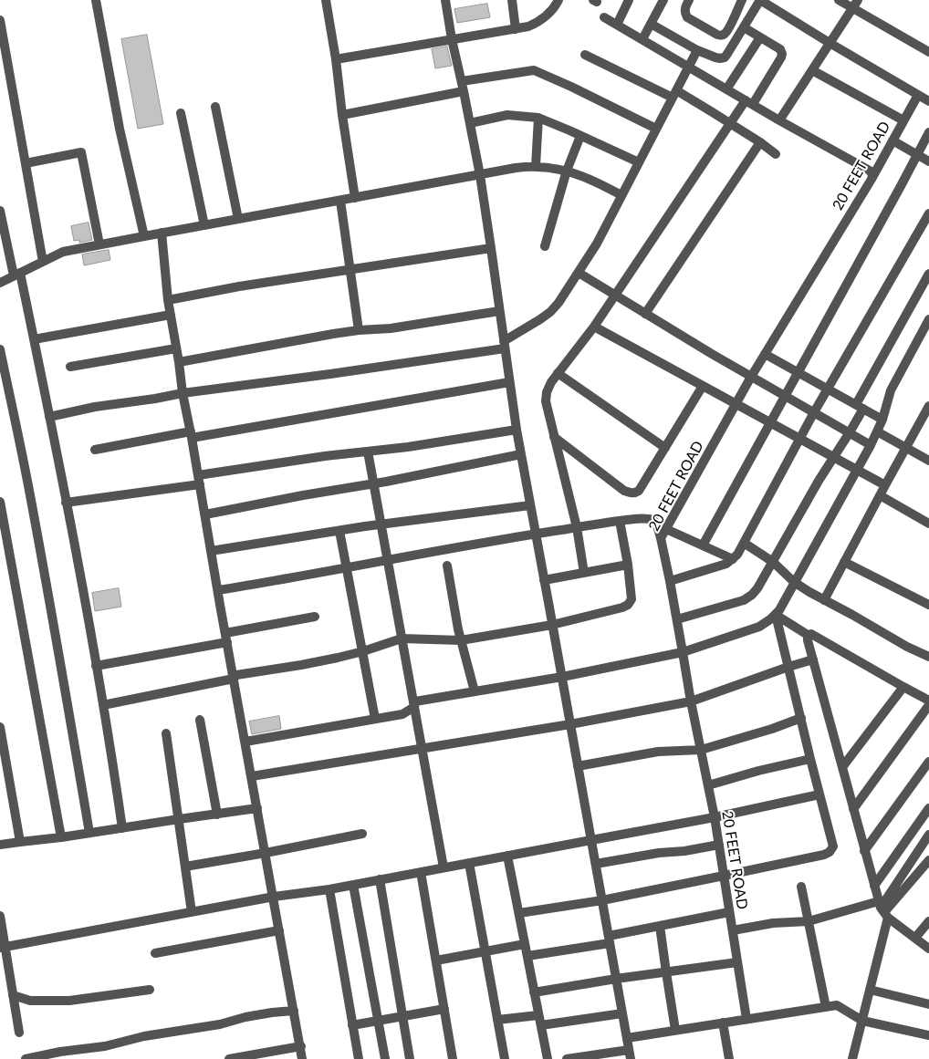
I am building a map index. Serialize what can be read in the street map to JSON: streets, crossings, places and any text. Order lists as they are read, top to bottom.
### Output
{
  "streets": {
    "street": ["20 FEET ROAD"]
  }
}
